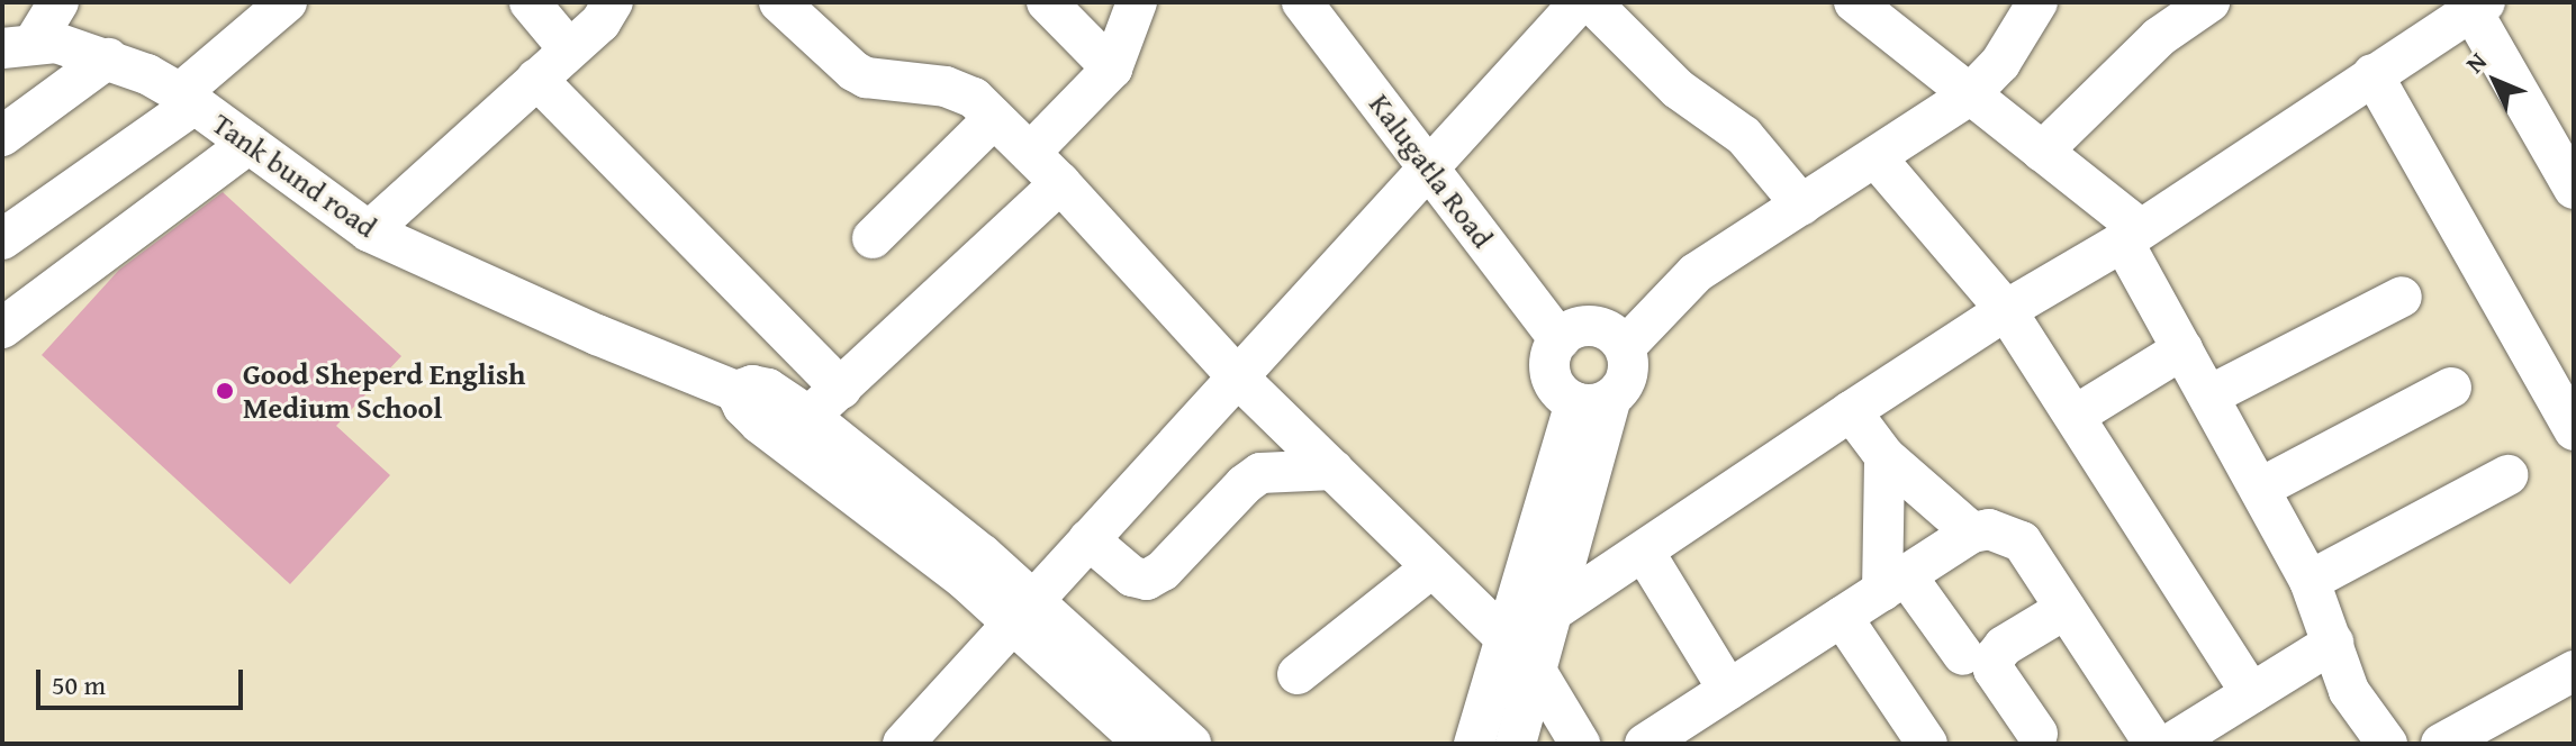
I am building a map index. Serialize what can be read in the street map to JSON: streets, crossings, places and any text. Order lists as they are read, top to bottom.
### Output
{
  "streets": {
    "street": ["Kalugatla Road", "Tank bund road"]
  },
  "places": ["Good Sheperd English Medium School"],
  "scale_bar": "50 m",
  "north": "top left"
}
